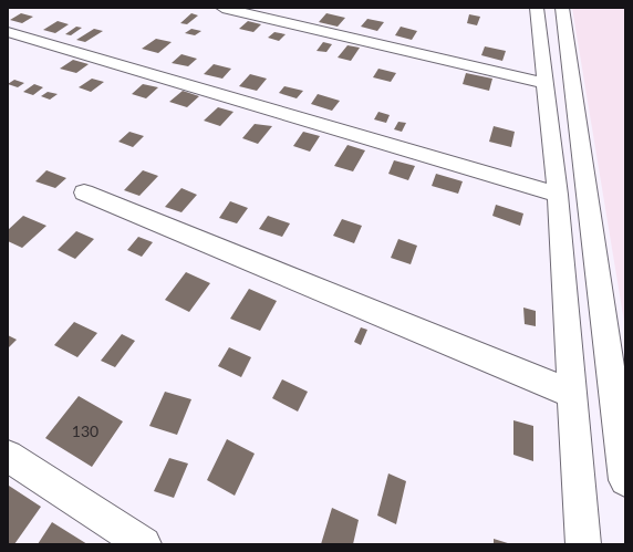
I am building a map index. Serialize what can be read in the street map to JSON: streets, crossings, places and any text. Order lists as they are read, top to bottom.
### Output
{
  "house_numbers": ["130"]
}
